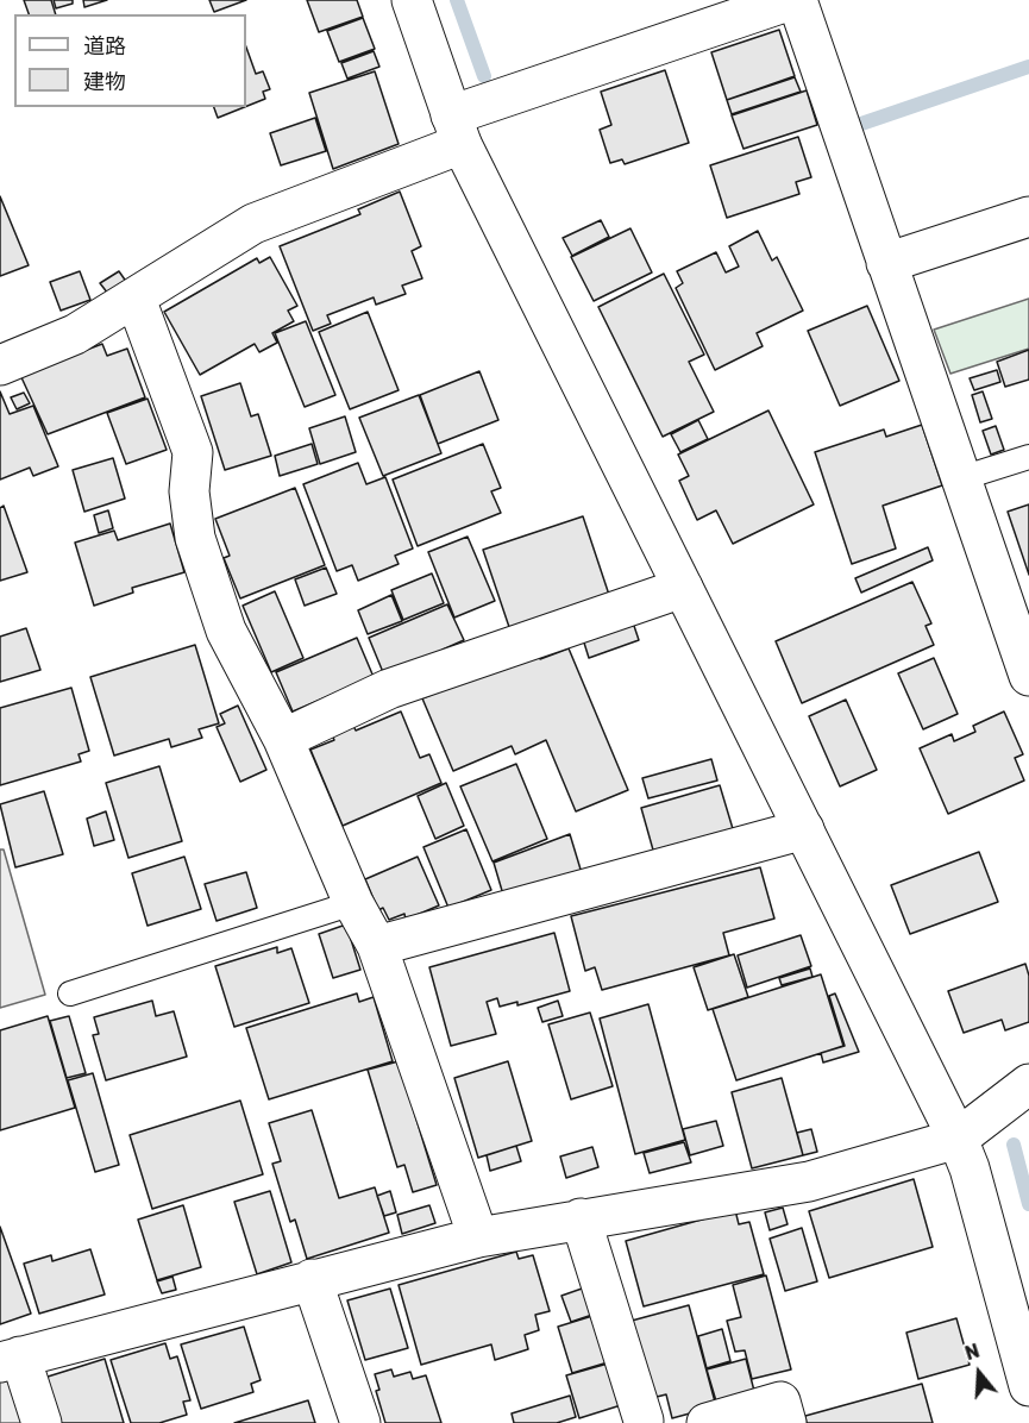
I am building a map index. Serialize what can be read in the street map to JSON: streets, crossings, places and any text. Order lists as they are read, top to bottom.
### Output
{
  "legend": ["道路", "建物"],
  "north": "top"
}
